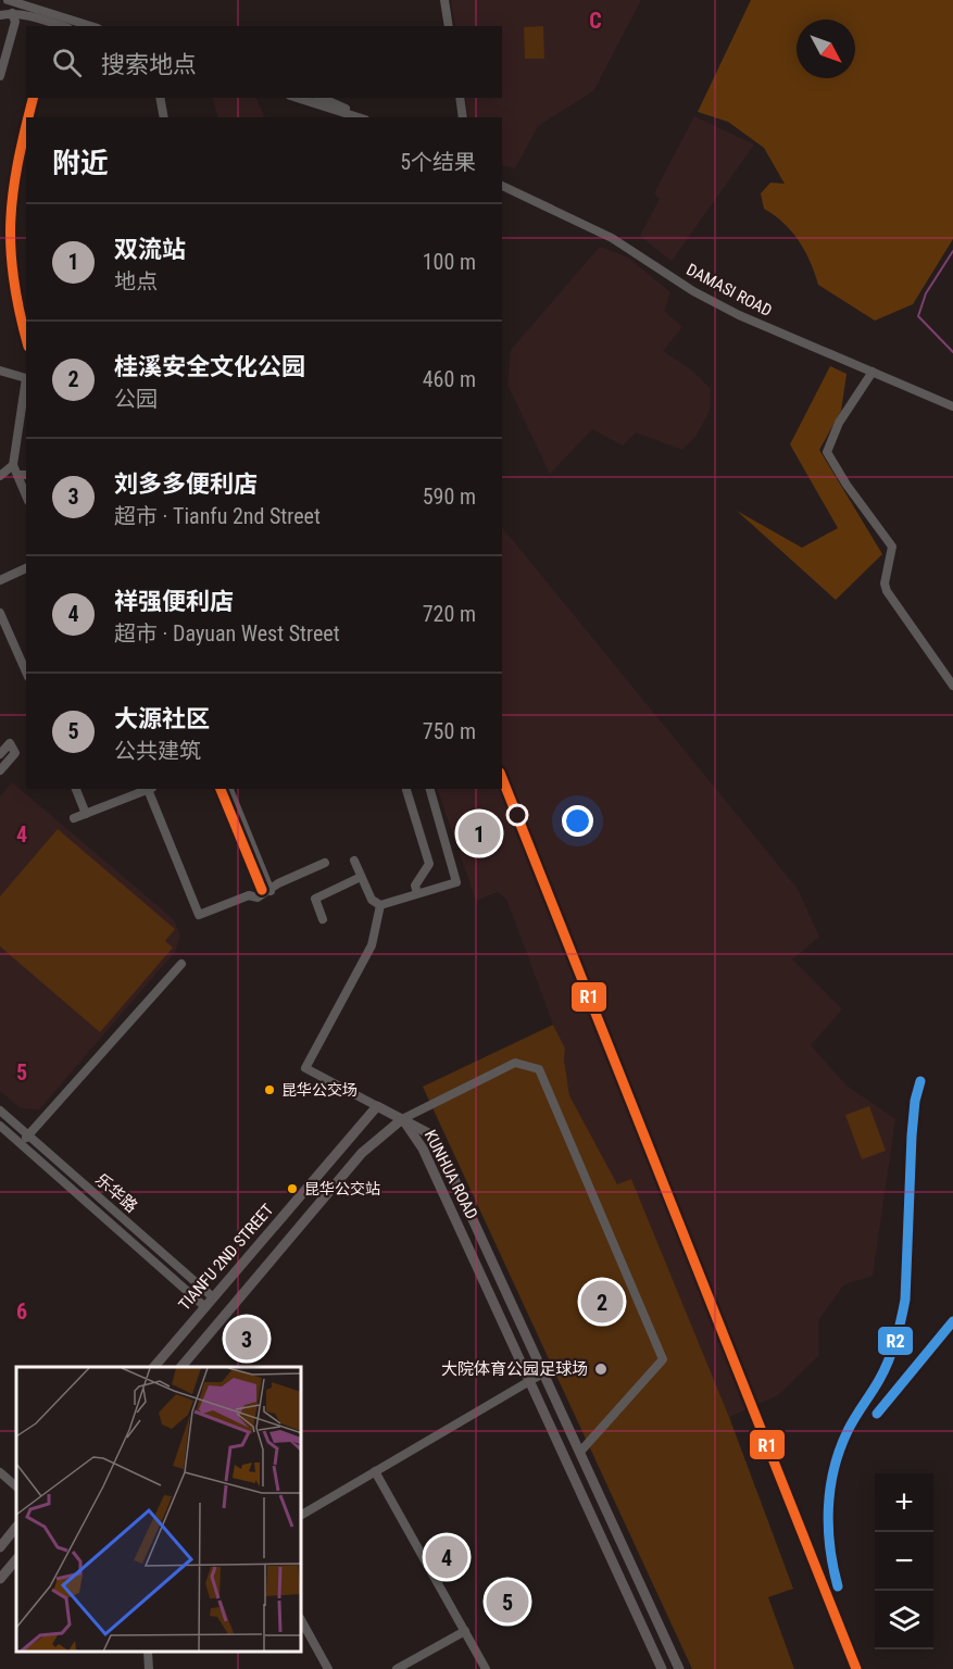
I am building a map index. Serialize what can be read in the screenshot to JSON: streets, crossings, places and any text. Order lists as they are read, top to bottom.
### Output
{
  "streets": {
    "main road": ["KUNHUA ROAD", "TIANFU 2ND STREET"],
    "street": ["DAMASI ROAD", "乐华路"]
  },
  "crossings": [
    ["乐华路", "TIANFU 2ND STREET"]
  ],
  "places": ["昆华公交场", "昆华公交站", "大院体育公园足球场"],
  "lines": ["transit line R1", "transit line R2"],
  "north": "bottom right",
  "page": {
    "search": "搜索地点",
    "heading": ["附近", "5个结果"],
    "list": [
      {
        "mark": "1",
        "name": "双流站",
        "note": "地点",
        "value": "100 m"
      },
      {
        "mark": "2",
        "name": "桂溪安全文化公园",
        "note": "公园",
        "value": "460 m"
      },
      {
        "mark": "3",
        "name": "刘多多便利店",
        "note": "超市 · Tianfu 2nd Street",
        "value": "590 m"
      },
      {
        "mark": "4",
        "name": "祥强便利店",
        "note": "超市 · Dayuan West Street",
        "value": "720 m"
      },
      {
        "mark": "5",
        "name": "大源社区",
        "note": "公共建筑",
        "value": "750 m"
      }
    ],
    "pins": [
      "1",
      "2",
      "3",
      "4",
      "5"
    ],
    "map_buttons": ["+", "−"]
  },
  "grid": {
    "columns": ["C"],
    "rows": ["4", "5", "6"]
  }
}
